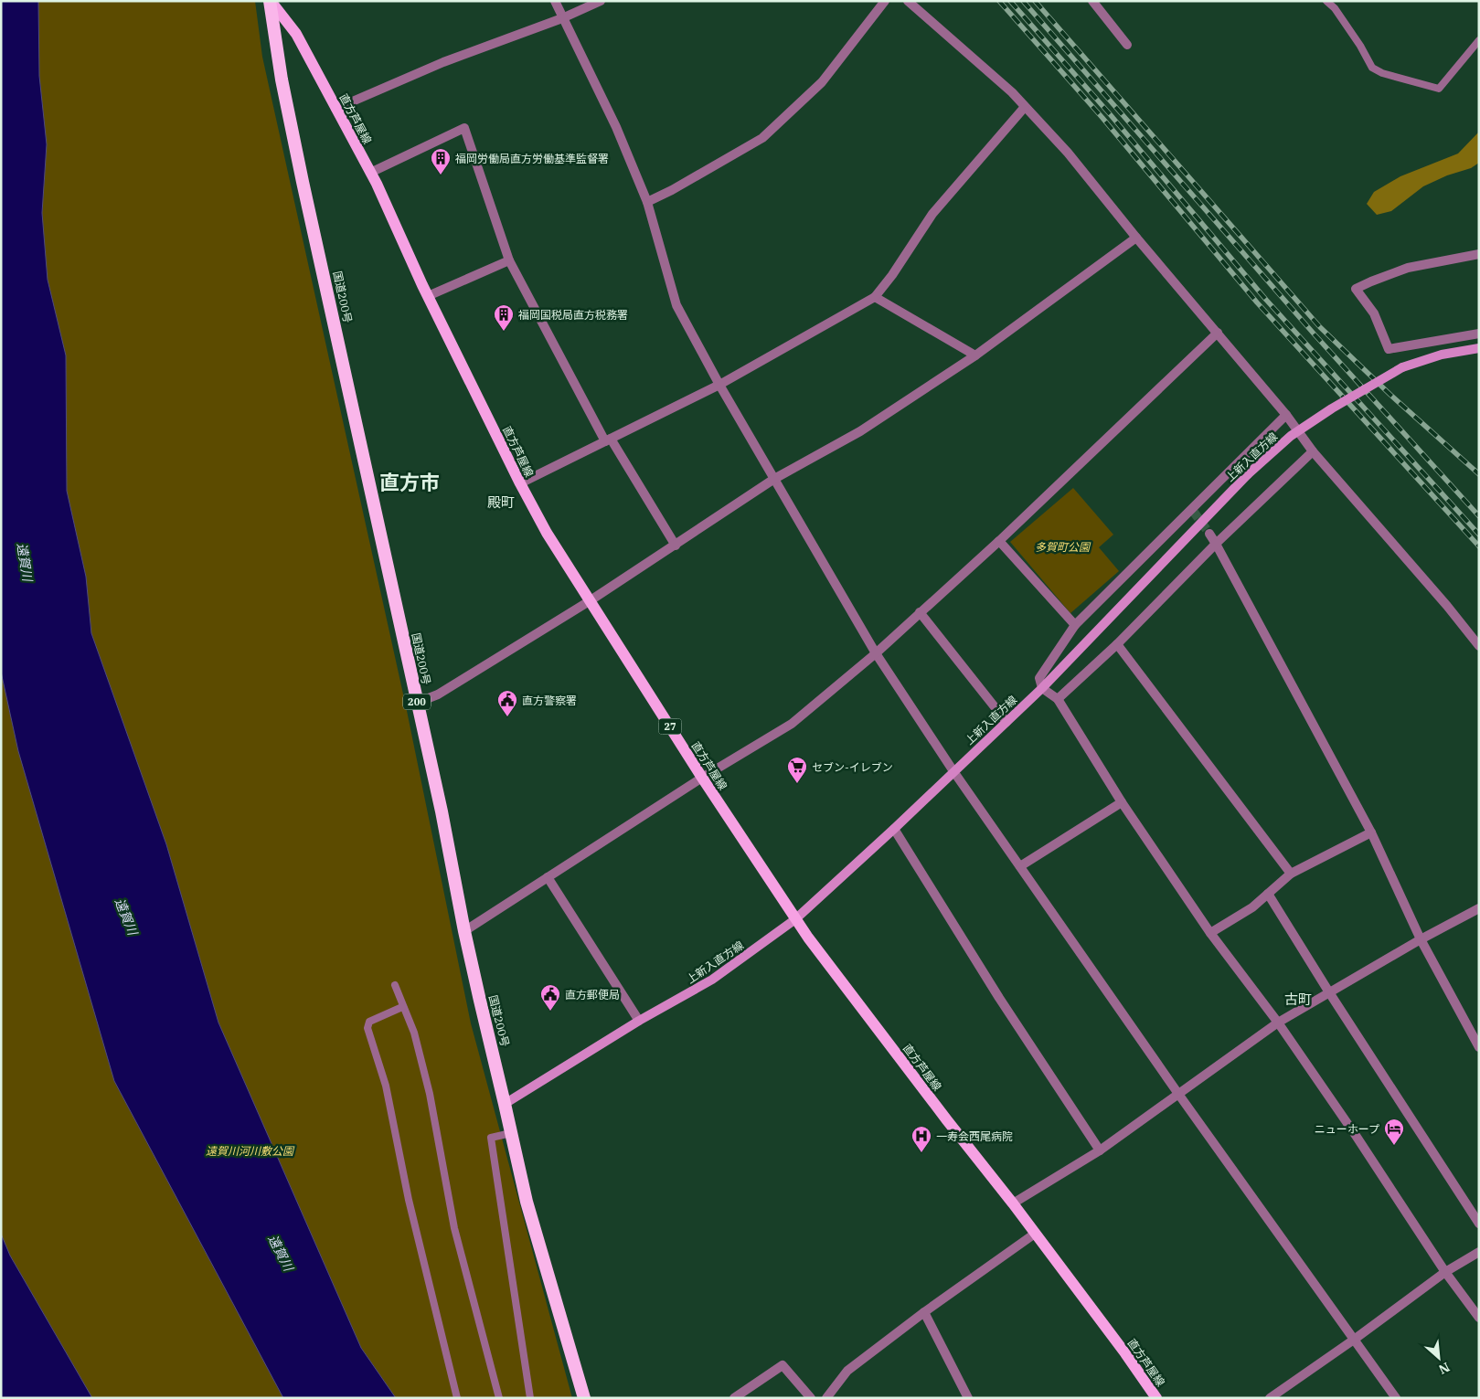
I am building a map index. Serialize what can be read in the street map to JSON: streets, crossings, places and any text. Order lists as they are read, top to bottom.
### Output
{
  "streets": {
    "highway": ["国道200号", "200"],
    "main road": ["直方芦屋線", "上新入直方線", "27"]
  },
  "crossings": [
    ["直方芦屋線", "国道200号"],
    ["直方芦屋線", "上新入直方線"],
    ["国道200号", "上新入直方線"]
  ],
  "districts": ["直方市", "殿町", "古町"],
  "water": ["遠賀川"],
  "parks": ["多賀町公園", "遠賀川河川敷公園"],
  "places": {
    "building": ["福岡労働局直方労働基準監督署", "福岡国税局直方税務署"],
    "public building": ["直方警察署", "直方郵便局"],
    "supermarket": ["セブン-イレブン"],
    "hotel": ["ニューホープ"],
    "hospital": ["一寿会西尾病院"]
  },
  "north": "bottom right"
}
